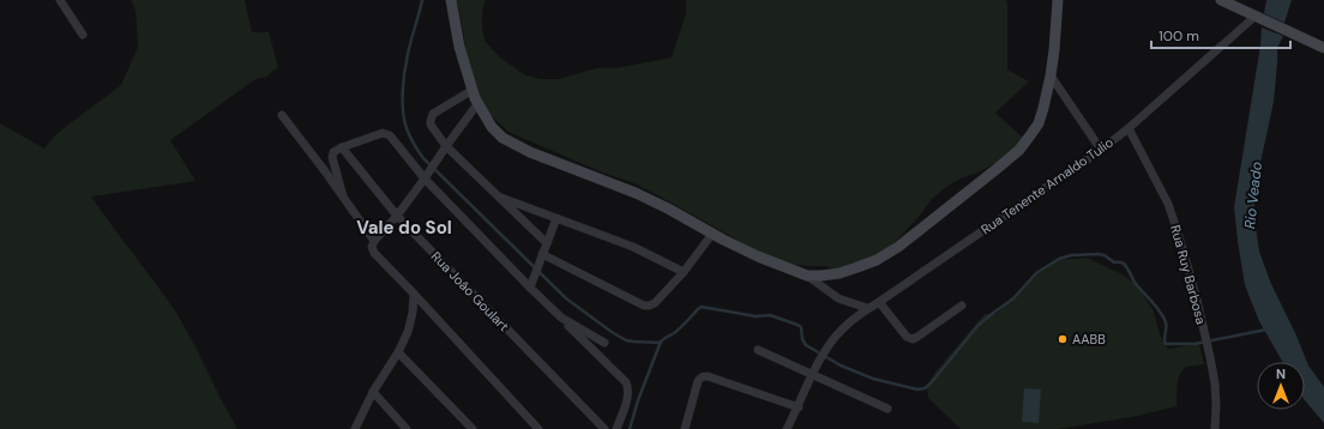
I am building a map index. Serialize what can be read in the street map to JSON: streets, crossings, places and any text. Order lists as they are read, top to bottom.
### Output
{
  "streets": {
    "street": ["Rua Tenente Arnaldo Tulio", "Rua Ruy Barbosa", "Rua João Goulart"]
  },
  "crossings": [
    ["Rua Tenente Arnaldo Tulio", "Rua Ruy Barbosa"]
  ],
  "districts": ["Vale do Sol"],
  "water": ["Rio Veado"],
  "places": ["AABB"],
  "scale_bar": "100 m",
  "north": "top"
}
